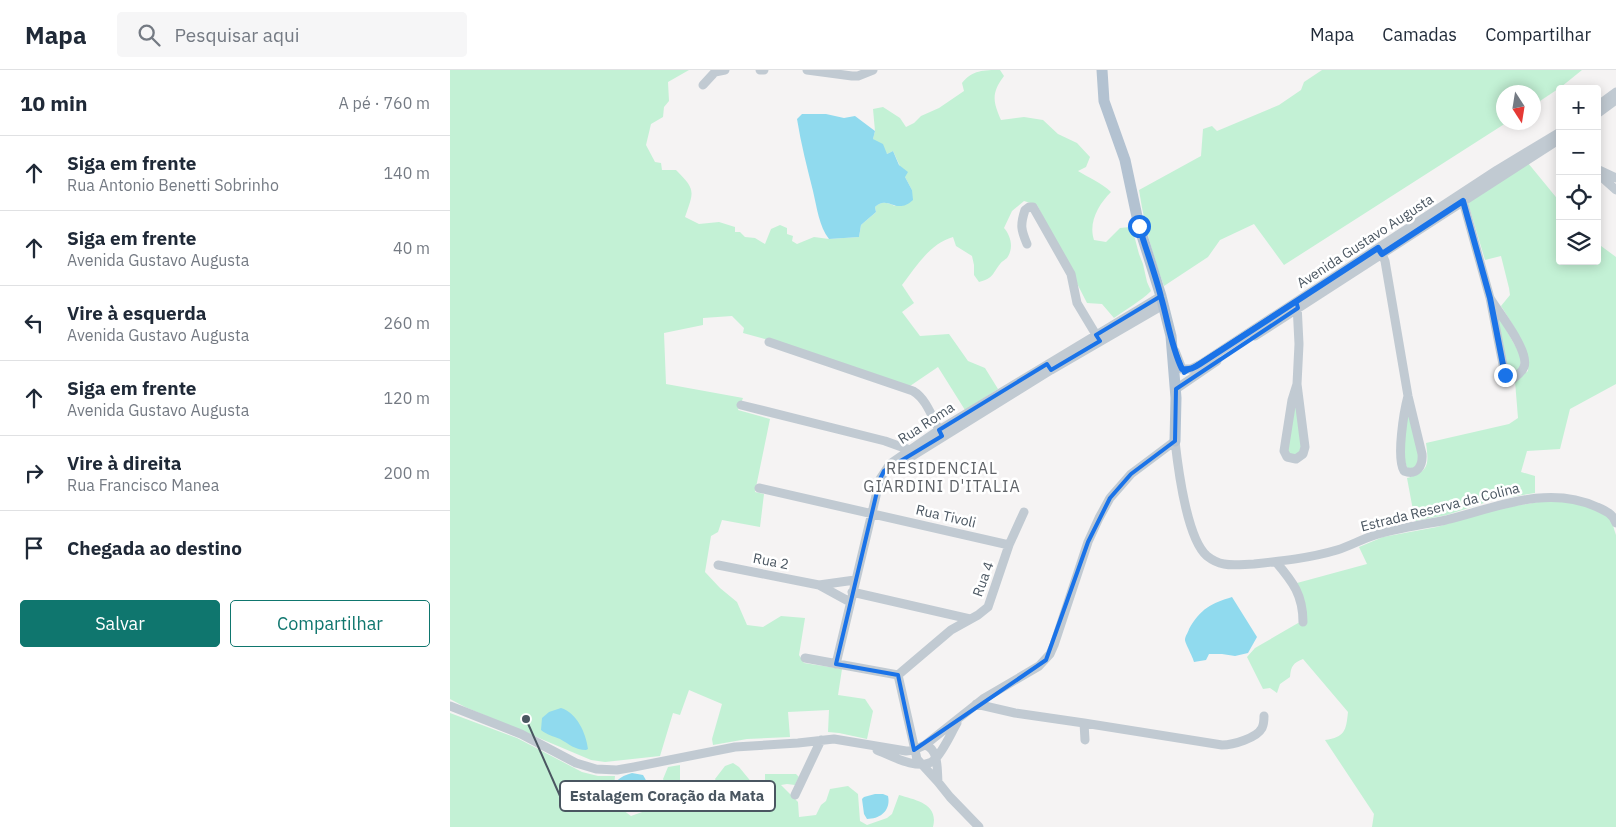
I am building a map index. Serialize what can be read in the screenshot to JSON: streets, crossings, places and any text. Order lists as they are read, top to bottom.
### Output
{
  "streets": {
    "street": [
      "Avenida Gustavo Augusta",
      "Rua Roma",
      "Estrada Reserva da Colina",
      "Rua Tivoli",
      "Rua 2",
      "Rua 4"
    ]
  },
  "crossings": [
    ["Rua Roma", "Rua Tivoli"],
    ["Rua Tivoli", "Rua 4"]
  ],
  "districts": ["RESIDENCIAL GIARDINI D'ITALIA"],
  "places": ["Estalagem Coração da Mata"],
  "north": "bottom",
  "page": {
    "header": "Mapa",
    "search": "Pesquisar aqui",
    "nav": ["Mapa", "Camadas", "Compartilhar"],
    "heading": ["10 min", "A pé · 760 m"],
    "map_buttons": ["+", "−"],
    "list": [
      ["Siga em frente", "Rua Antonio Benetti Sobrinho", "140 m"],
      ["Siga em frente", "Avenida Gustavo Augusta", "40 m"],
      ["Vire à esquerda", "Avenida Gustavo Augusta", "260 m"],
      ["Siga em frente", "Avenida Gustavo Augusta", "120 m"],
      ["Vire à direita", "Rua Francisco Manea", "200 m"],
      "Chegada ao destino"
    ],
    "buttons": ["Salvar", "Compartilhar"]
  }
}
